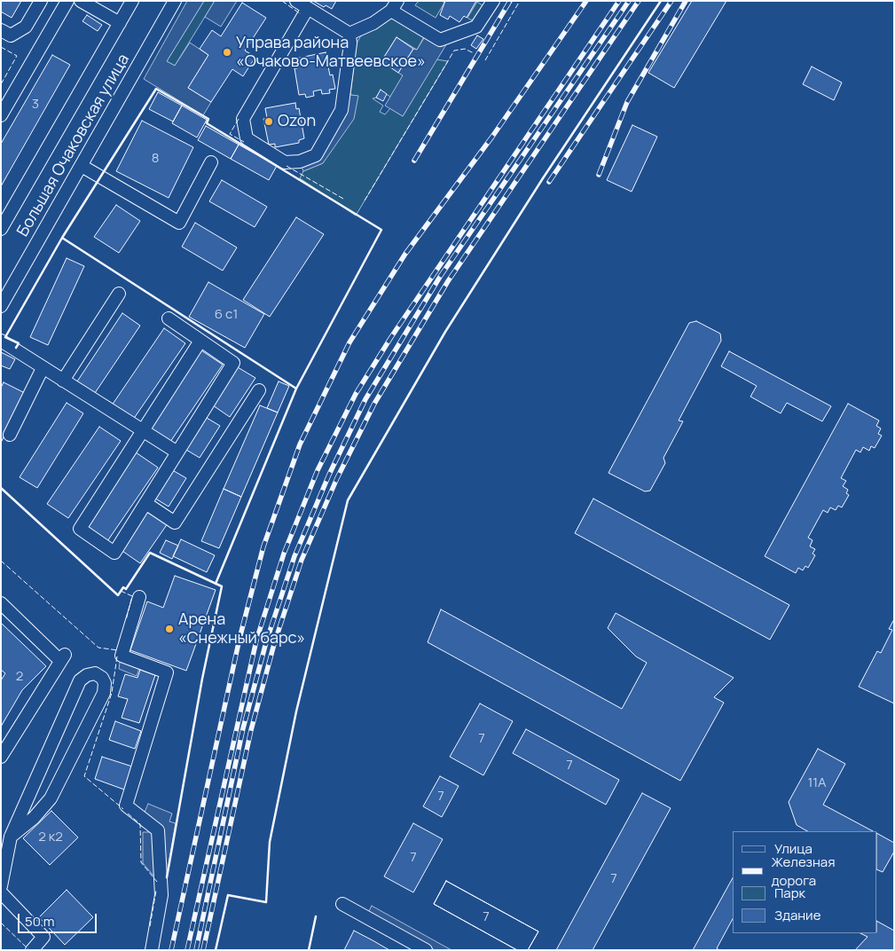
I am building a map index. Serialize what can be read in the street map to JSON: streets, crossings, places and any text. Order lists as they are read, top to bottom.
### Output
{
  "streets": {
    "street": ["Большая Очаковская улица"]
  },
  "places": ["Управа района «Очаково-Матвеевское»", "Ozon", "Арена «Снежный барс»"],
  "house_numbers": [
    "3",
    "8",
    "6 с1",
    "2",
    "7",
    "7",
    "11А",
    "7",
    "2 к2",
    "7",
    "7",
    "7"
  ],
  "legend": [
    "Улица",
    "Железная дорога",
    "Парк",
    "Здание"
  ],
  "scale_bar": "50 m"
}
